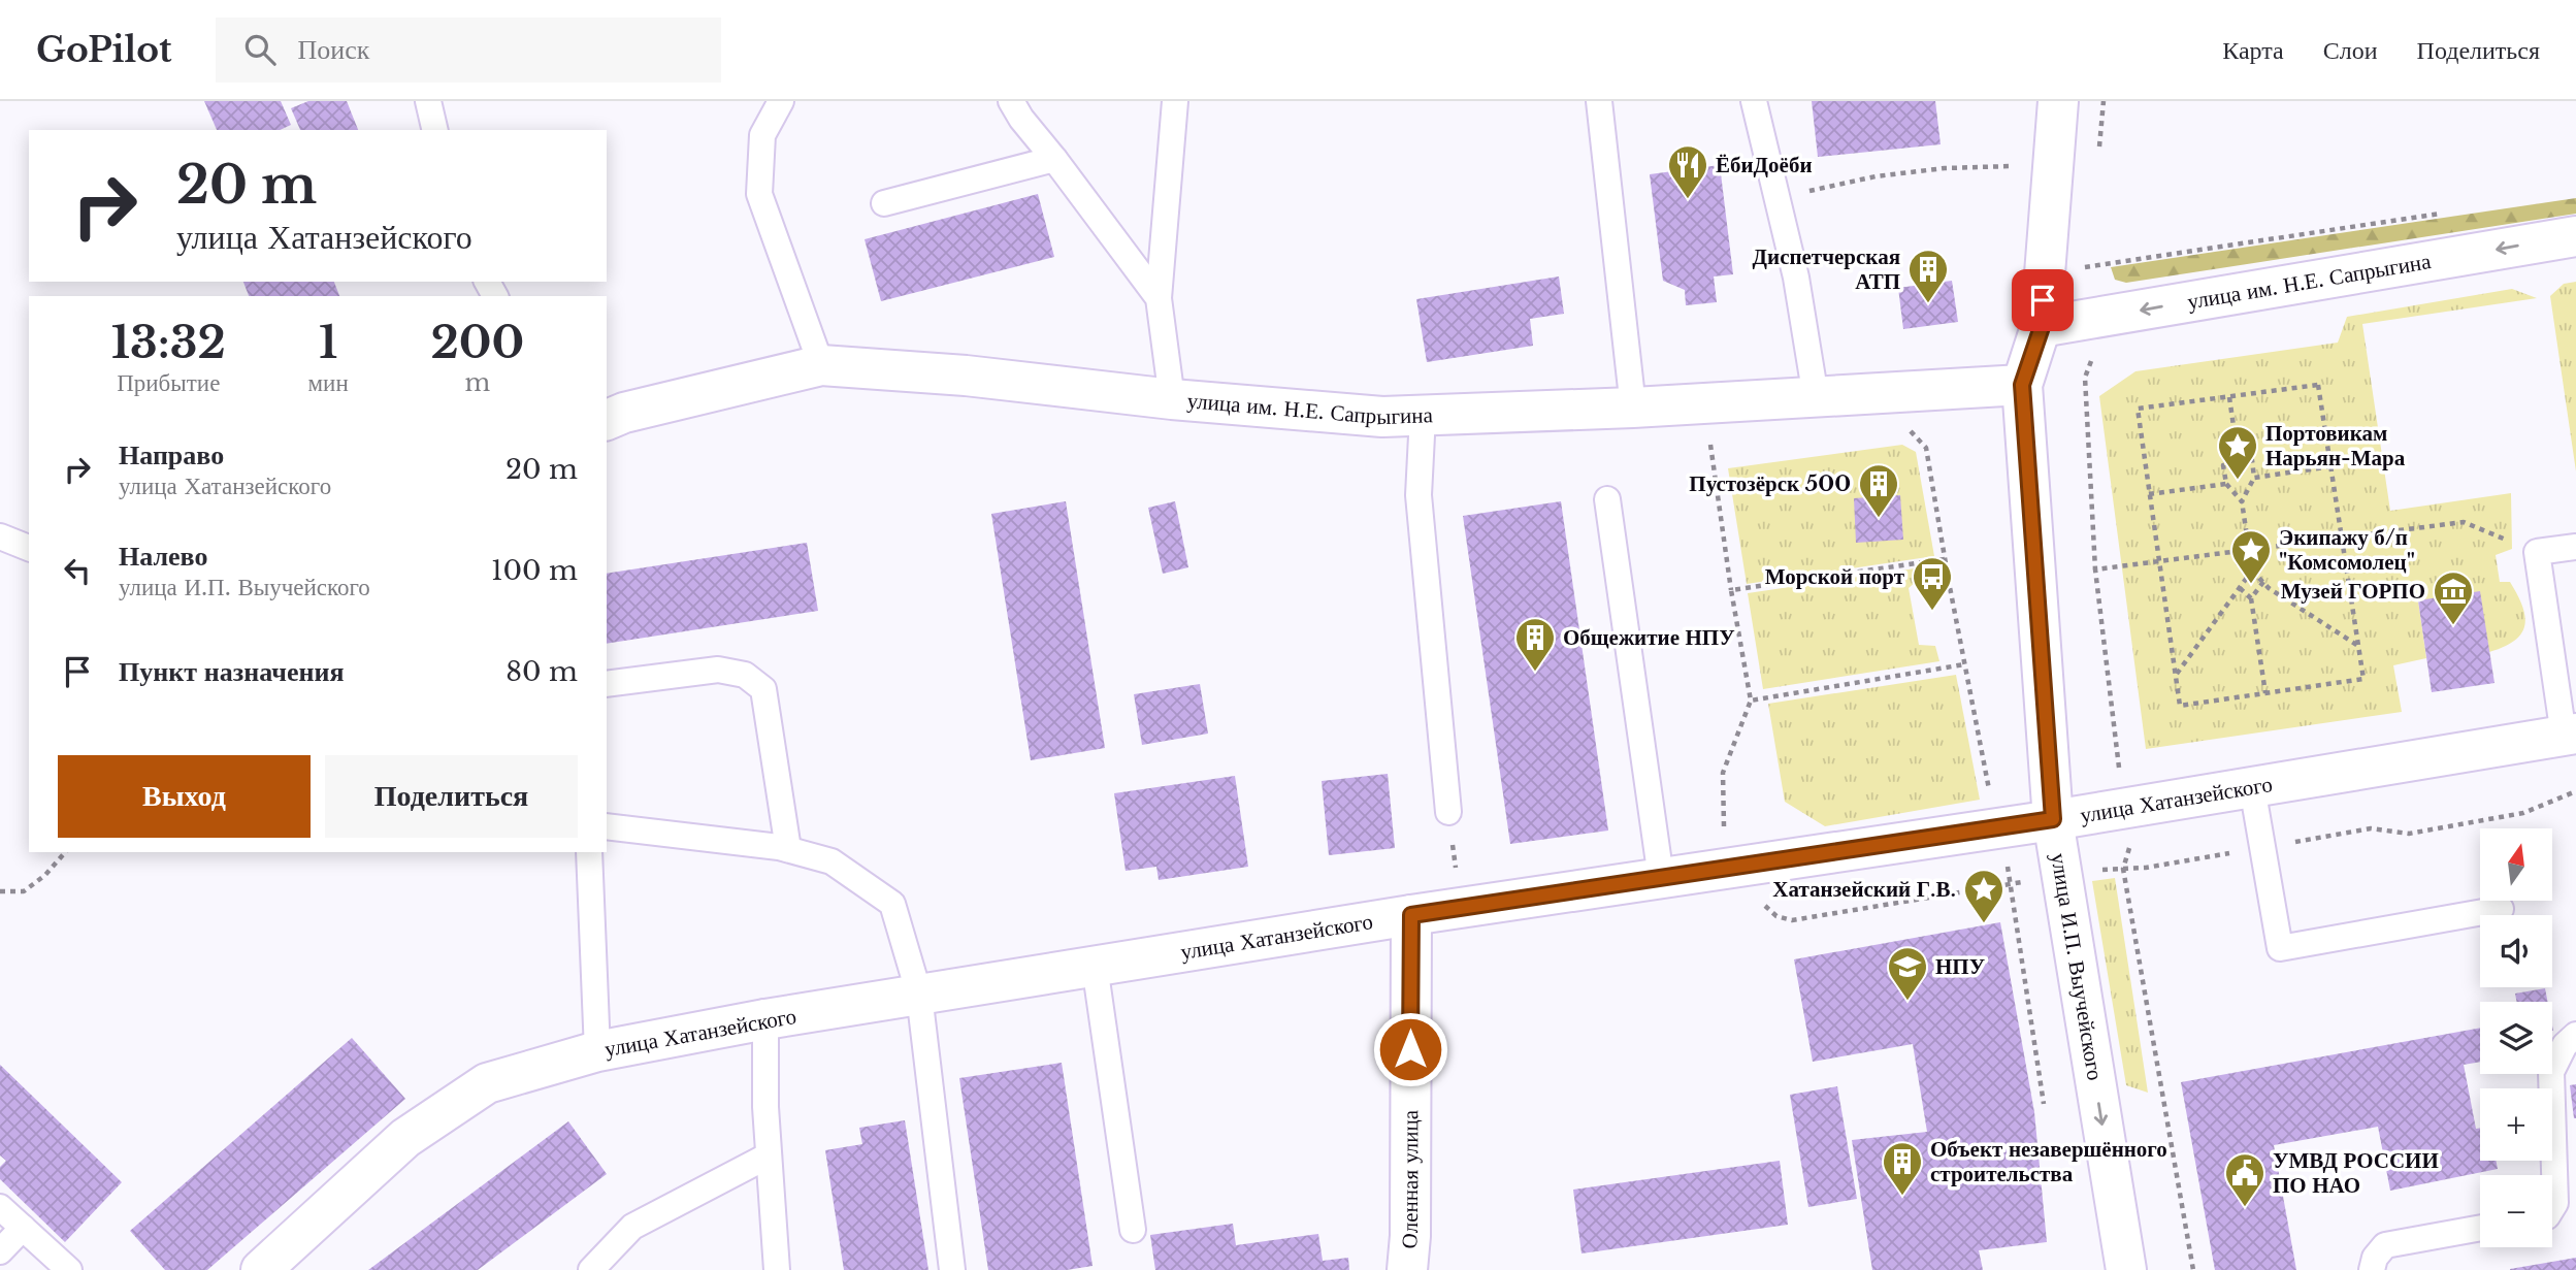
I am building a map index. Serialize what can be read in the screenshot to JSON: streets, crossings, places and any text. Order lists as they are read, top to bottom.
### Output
{
  "streets": {
    "street": [
      "улица им. Н.Е. Сапрыгина",
      "улица Хатанзейского",
      "улица И.П. Выучейского",
      "Оленная улица"
    ]
  },
  "crossings": [
    ["улица им. Н.Е. Сапрыгина", "улица И.П. Выучейского"],
    ["улица Хатанзейского", "улица И.П. Выучейского"],
    ["улица Хатанзейского", "Оленная улица"]
  ],
  "one_way": ["улица И.П. Выучейского"],
  "places": {
    "restaurant": ["ЁбиДоёби"],
    "building": [
      "Диспетчерская АТП",
      "Пустозёрск 500",
      "Общежитие НПУ",
      "Объект незавершённого строительства"
    ],
    "place": ["Портовикам Нарьян-Мара", "Экипажу б/п \"Комсомолец\"", "Хатанзейский Г.В."],
    "bus stop": ["Морской порт"],
    "museum": ["Музей ГОРПО"],
    "school or university": ["НПУ"],
    "public building": ["УМВД РОССИИ ПО НАО"]
  },
  "north": "top",
  "page": {
    "header": "GoPilot",
    "search": "Поиск",
    "nav": ["Карта", "Слои", "Поделиться"],
    "turn": ["20 m", "улица Хатанзейского"],
    "eta": [
      "13:32",
      "Прибытие",
      "1",
      "мин",
      "200",
      "m"
    ],
    "list": [
      {
        "name": "Направо",
        "note": "улица Хатанзейского",
        "value": "20 m"
      },
      {
        "name": "Налево",
        "note": "улица И.П. Выучейского",
        "value": "100 m"
      },
      {
        "name": "Пункт назначения",
        "value": "80 m"
      }
    ],
    "buttons": ["Выход", "Поделиться"],
    "map_buttons": ["+", "−"]
  }
}
